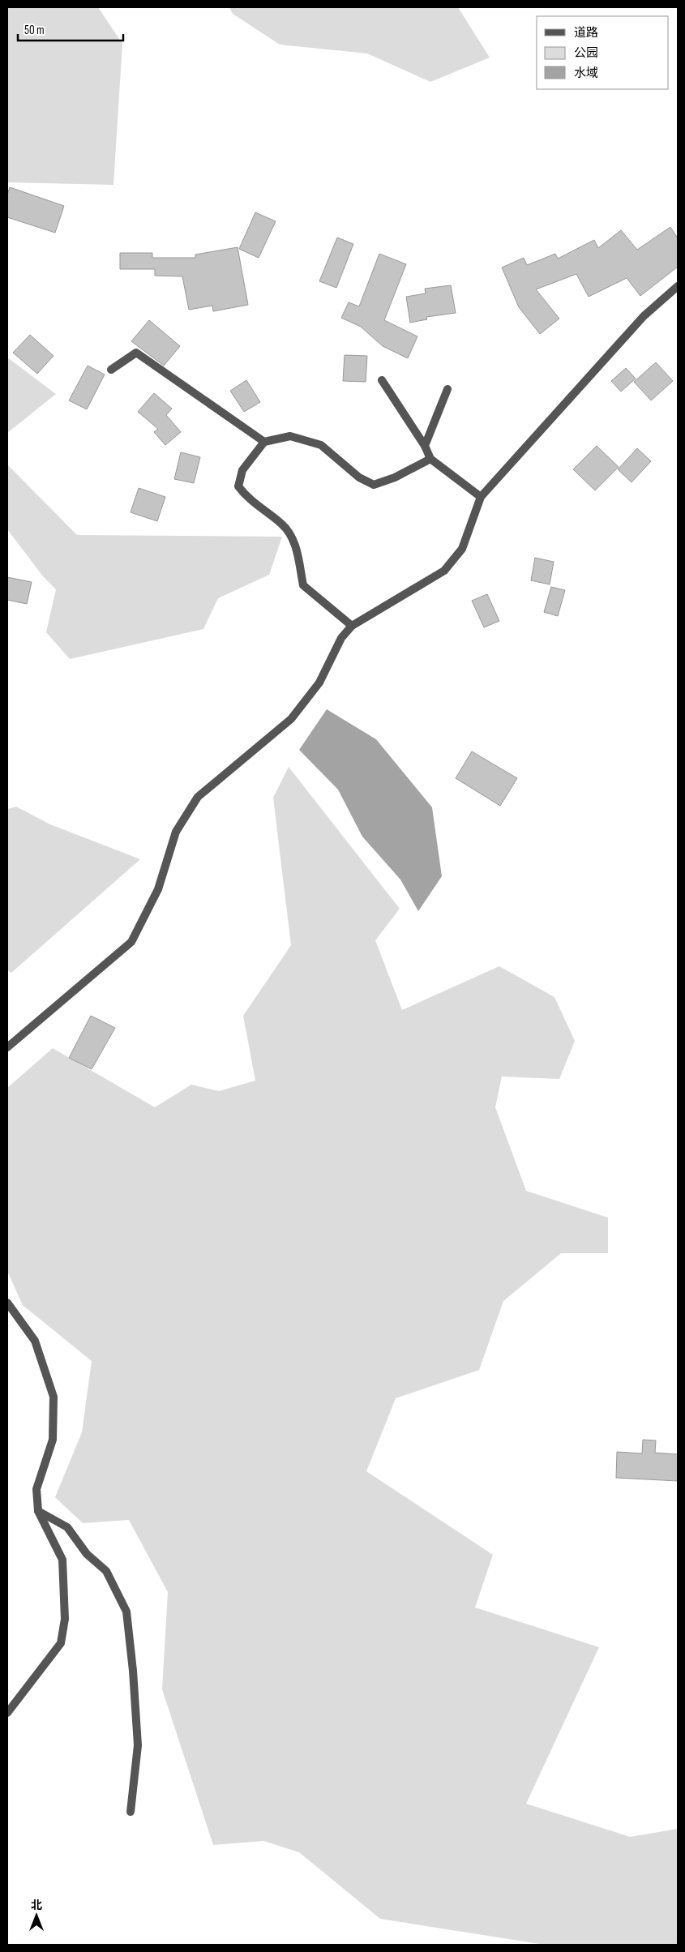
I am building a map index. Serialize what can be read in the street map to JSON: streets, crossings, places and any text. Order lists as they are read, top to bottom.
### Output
{
  "legend": ["道路", "公园", "水域"],
  "scale_bar": "50 m",
  "north": "top"
}
